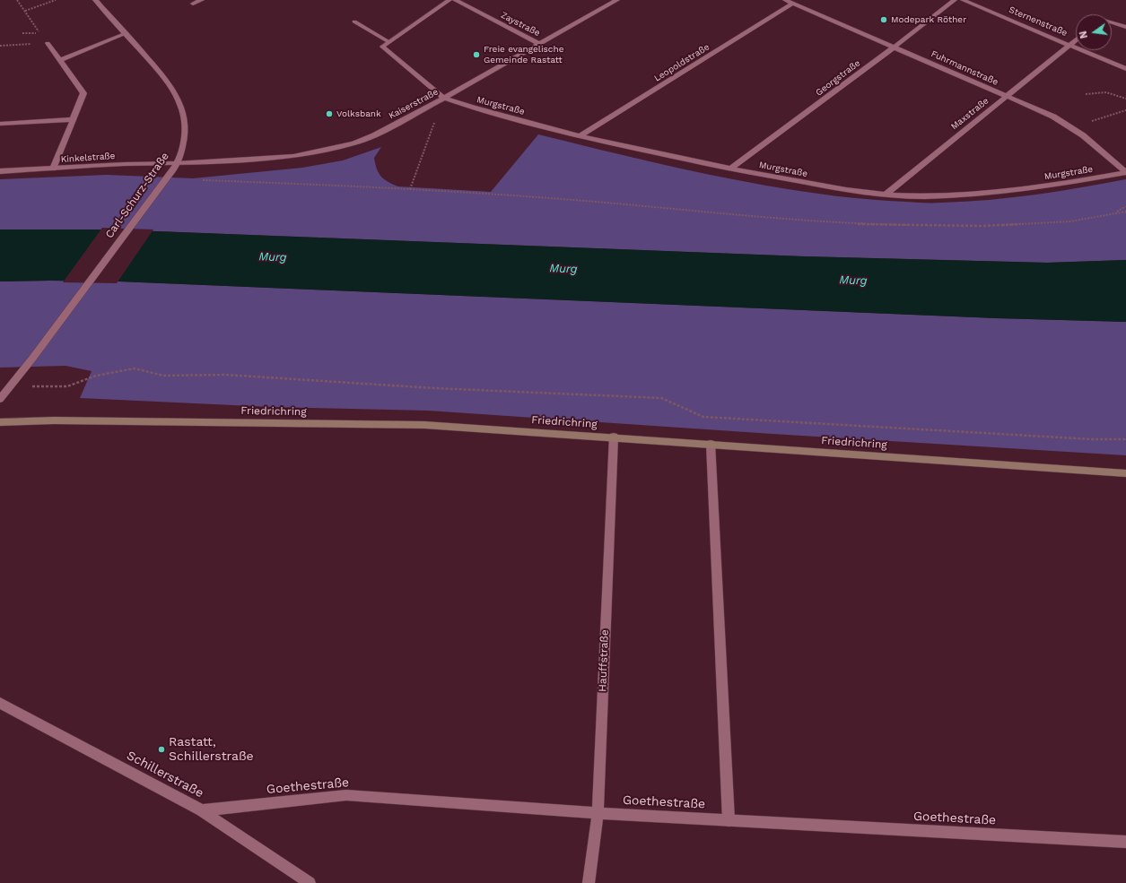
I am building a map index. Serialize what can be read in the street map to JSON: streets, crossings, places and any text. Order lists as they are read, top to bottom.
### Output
{
  "streets": {
    "main road": ["Friedrichring"],
    "street": [
      "Sternenstraße",
      "Zaystraße",
      "Leopoldstraße",
      "Fuhrmannstraße",
      "Georgstraße",
      "Kaiserstraße",
      "Murgstraße",
      "Maxstraße",
      "Kinkelstraße",
      "Carl-Schurz-Straße",
      "Hauffstraße",
      "Schillerstraße",
      "Goethestraße"
    ]
  },
  "crossings": [
    ["Sternenstraße", "Maxstraße"],
    ["Zaystraße", "Kaiserstraße"],
    ["Leopoldstraße", "Fuhrmannstraße"],
    ["Leopoldstraße", "Murgstraße"],
    ["Fuhrmannstraße", "Georgstraße"],
    ["Fuhrmannstraße", "Murgstraße"],
    ["Fuhrmannstraße", "Maxstraße"],
    ["Georgstraße", "Murgstraße"],
    ["Kaiserstraße", "Murgstraße"],
    ["Kaiserstraße", "Kinkelstraße"],
    ["Kaiserstraße", "Carl-Schurz-Straße"],
    ["Murgstraße", "Maxstraße"],
    ["Kinkelstraße", "Carl-Schurz-Straße"],
    ["Friedrichring", "Hauffstraße"],
    ["Hauffstraße", "Goethestraße"],
    ["Schillerstraße", "Goethestraße"]
  ],
  "water": ["Murg"],
  "places": [
    "Modepark Röther",
    "Freie evangelische Gemeinde Rastatt",
    "Volksbank",
    "Rastatt, Schillerstraße"
  ],
  "north": "left"
}
